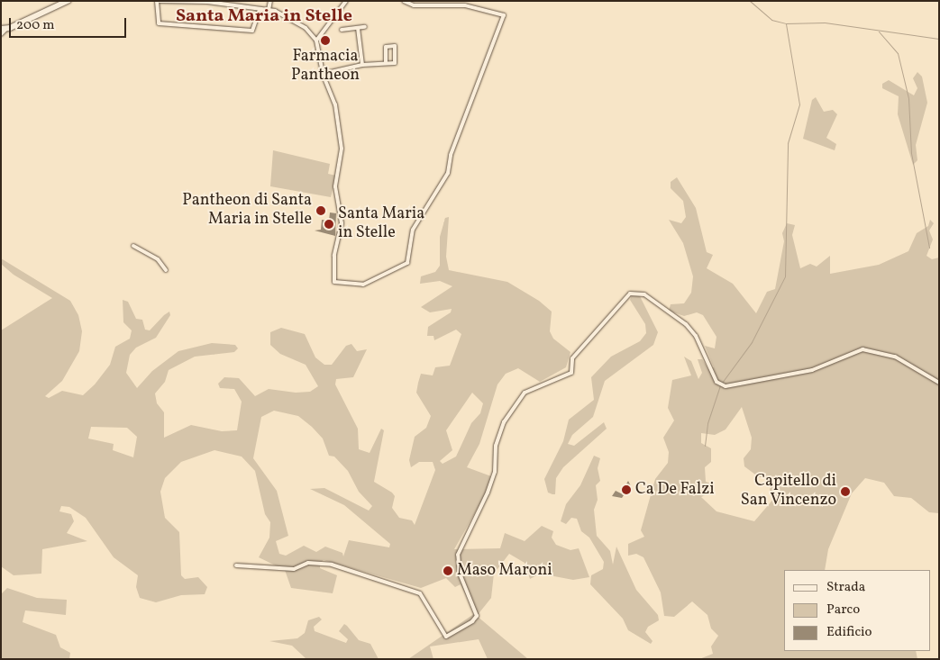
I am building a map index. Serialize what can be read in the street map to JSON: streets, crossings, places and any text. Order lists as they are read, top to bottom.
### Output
{
  "districts": ["Santa Maria in Stelle"],
  "places": [
    "Farmacia Pantheon",
    "Pantheon di Santa Maria in Stelle",
    "Santa Maria in Stelle",
    "Ca De Falzi",
    "Capitello di San Vincenzo",
    "Maso Maroni"
  ],
  "legend": ["Strada", "Parco", "Edificio"],
  "scale_bar": "200 m"
}
